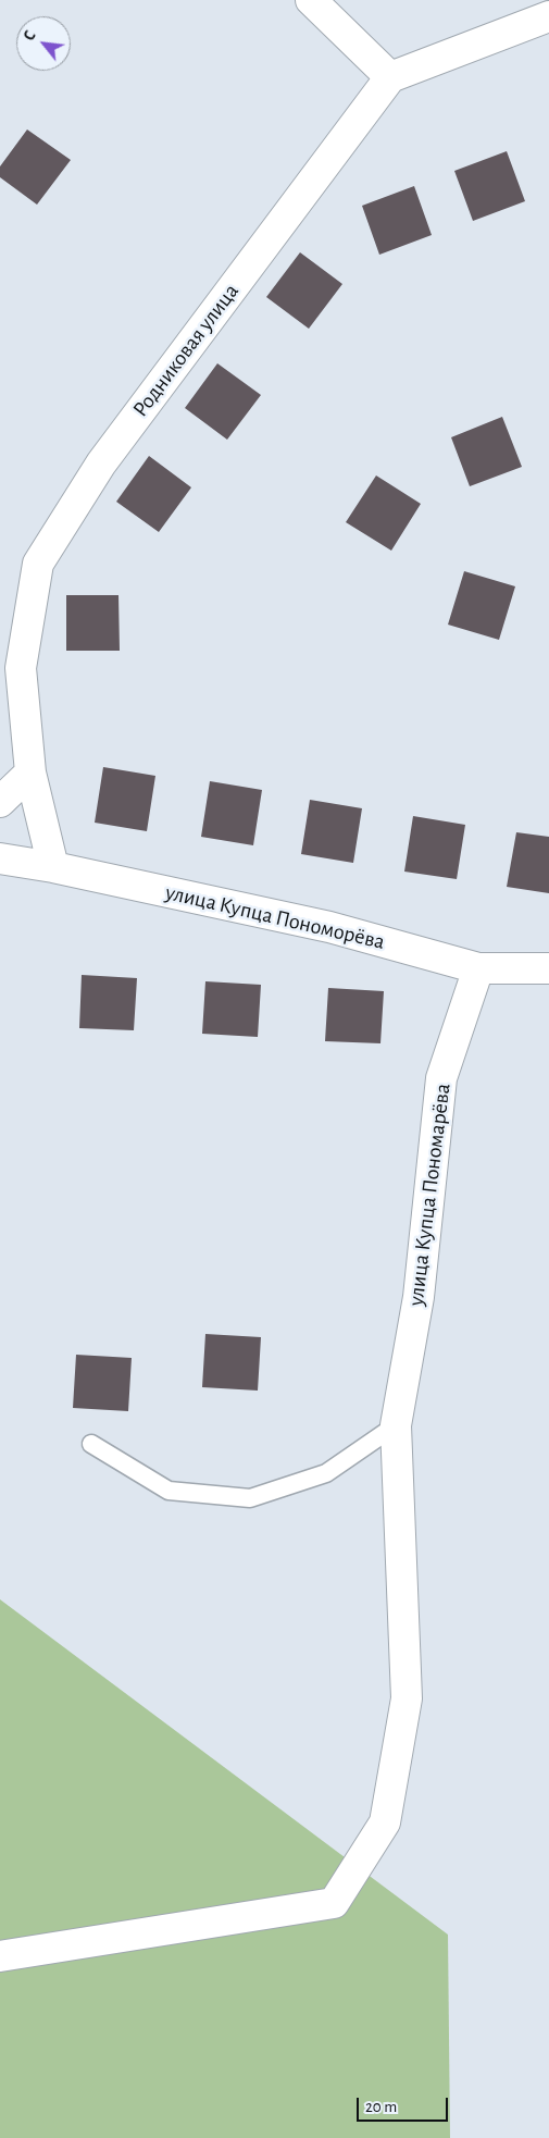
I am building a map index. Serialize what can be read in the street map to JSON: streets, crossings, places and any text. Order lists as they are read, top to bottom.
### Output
{
  "streets": {
    "street": ["Родниковая улица", "улица Купца Пономорёва", "улица Купца Пономарёва"]
  },
  "crossings": [
    ["Родниковая улица", "улица Купца Пономорёва"],
    ["улица Купца Пономорёва", "улица Купца Пономарёва"]
  ],
  "scale_bar": "20 m",
  "north": "top left"
}
